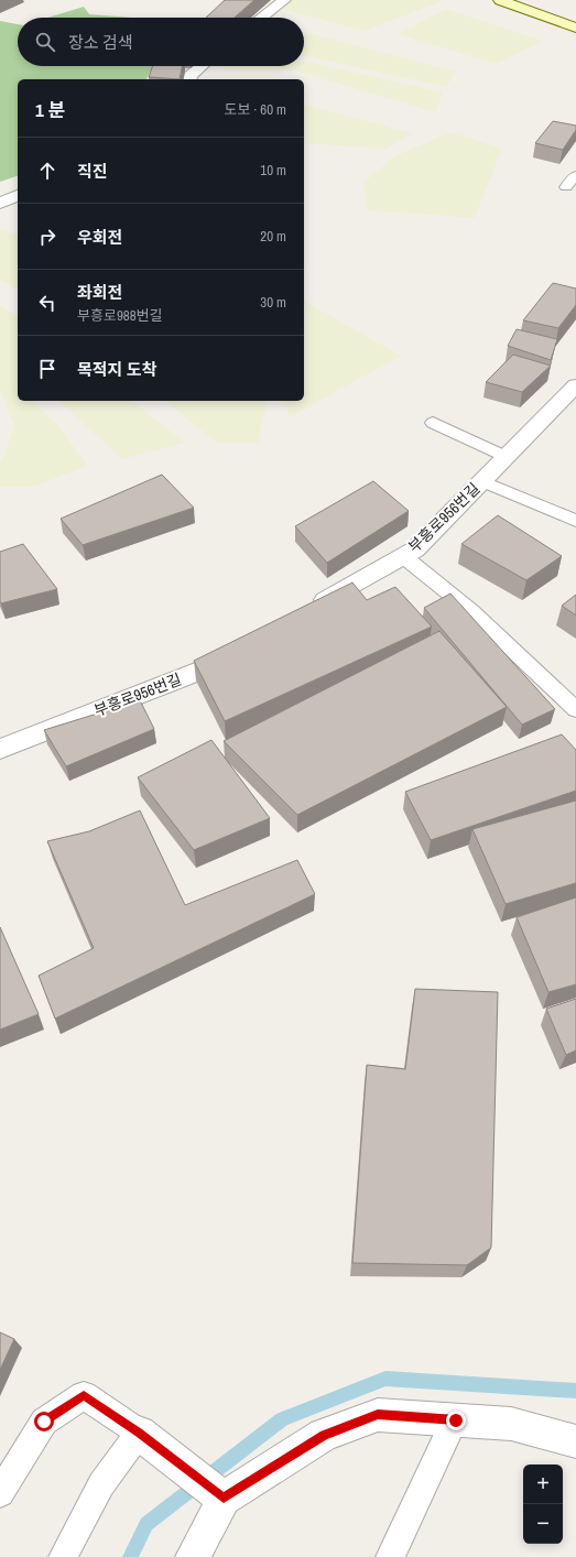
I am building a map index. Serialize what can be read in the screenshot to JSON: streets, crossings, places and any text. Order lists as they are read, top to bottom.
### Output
{
  "streets": {
    "street": ["부흥로956번길"]
  },
  "page": {
    "search": "장소 검색",
    "heading": ["1 분", "도보 · 60 m"],
    "list": [
      ["직진", "10 m"],
      ["우회전", "20 m"],
      ["좌회전", "부흥로988번길", "30 m"],
      "목적지 도착"
    ],
    "map_buttons": ["+", "−"]
  }
}
